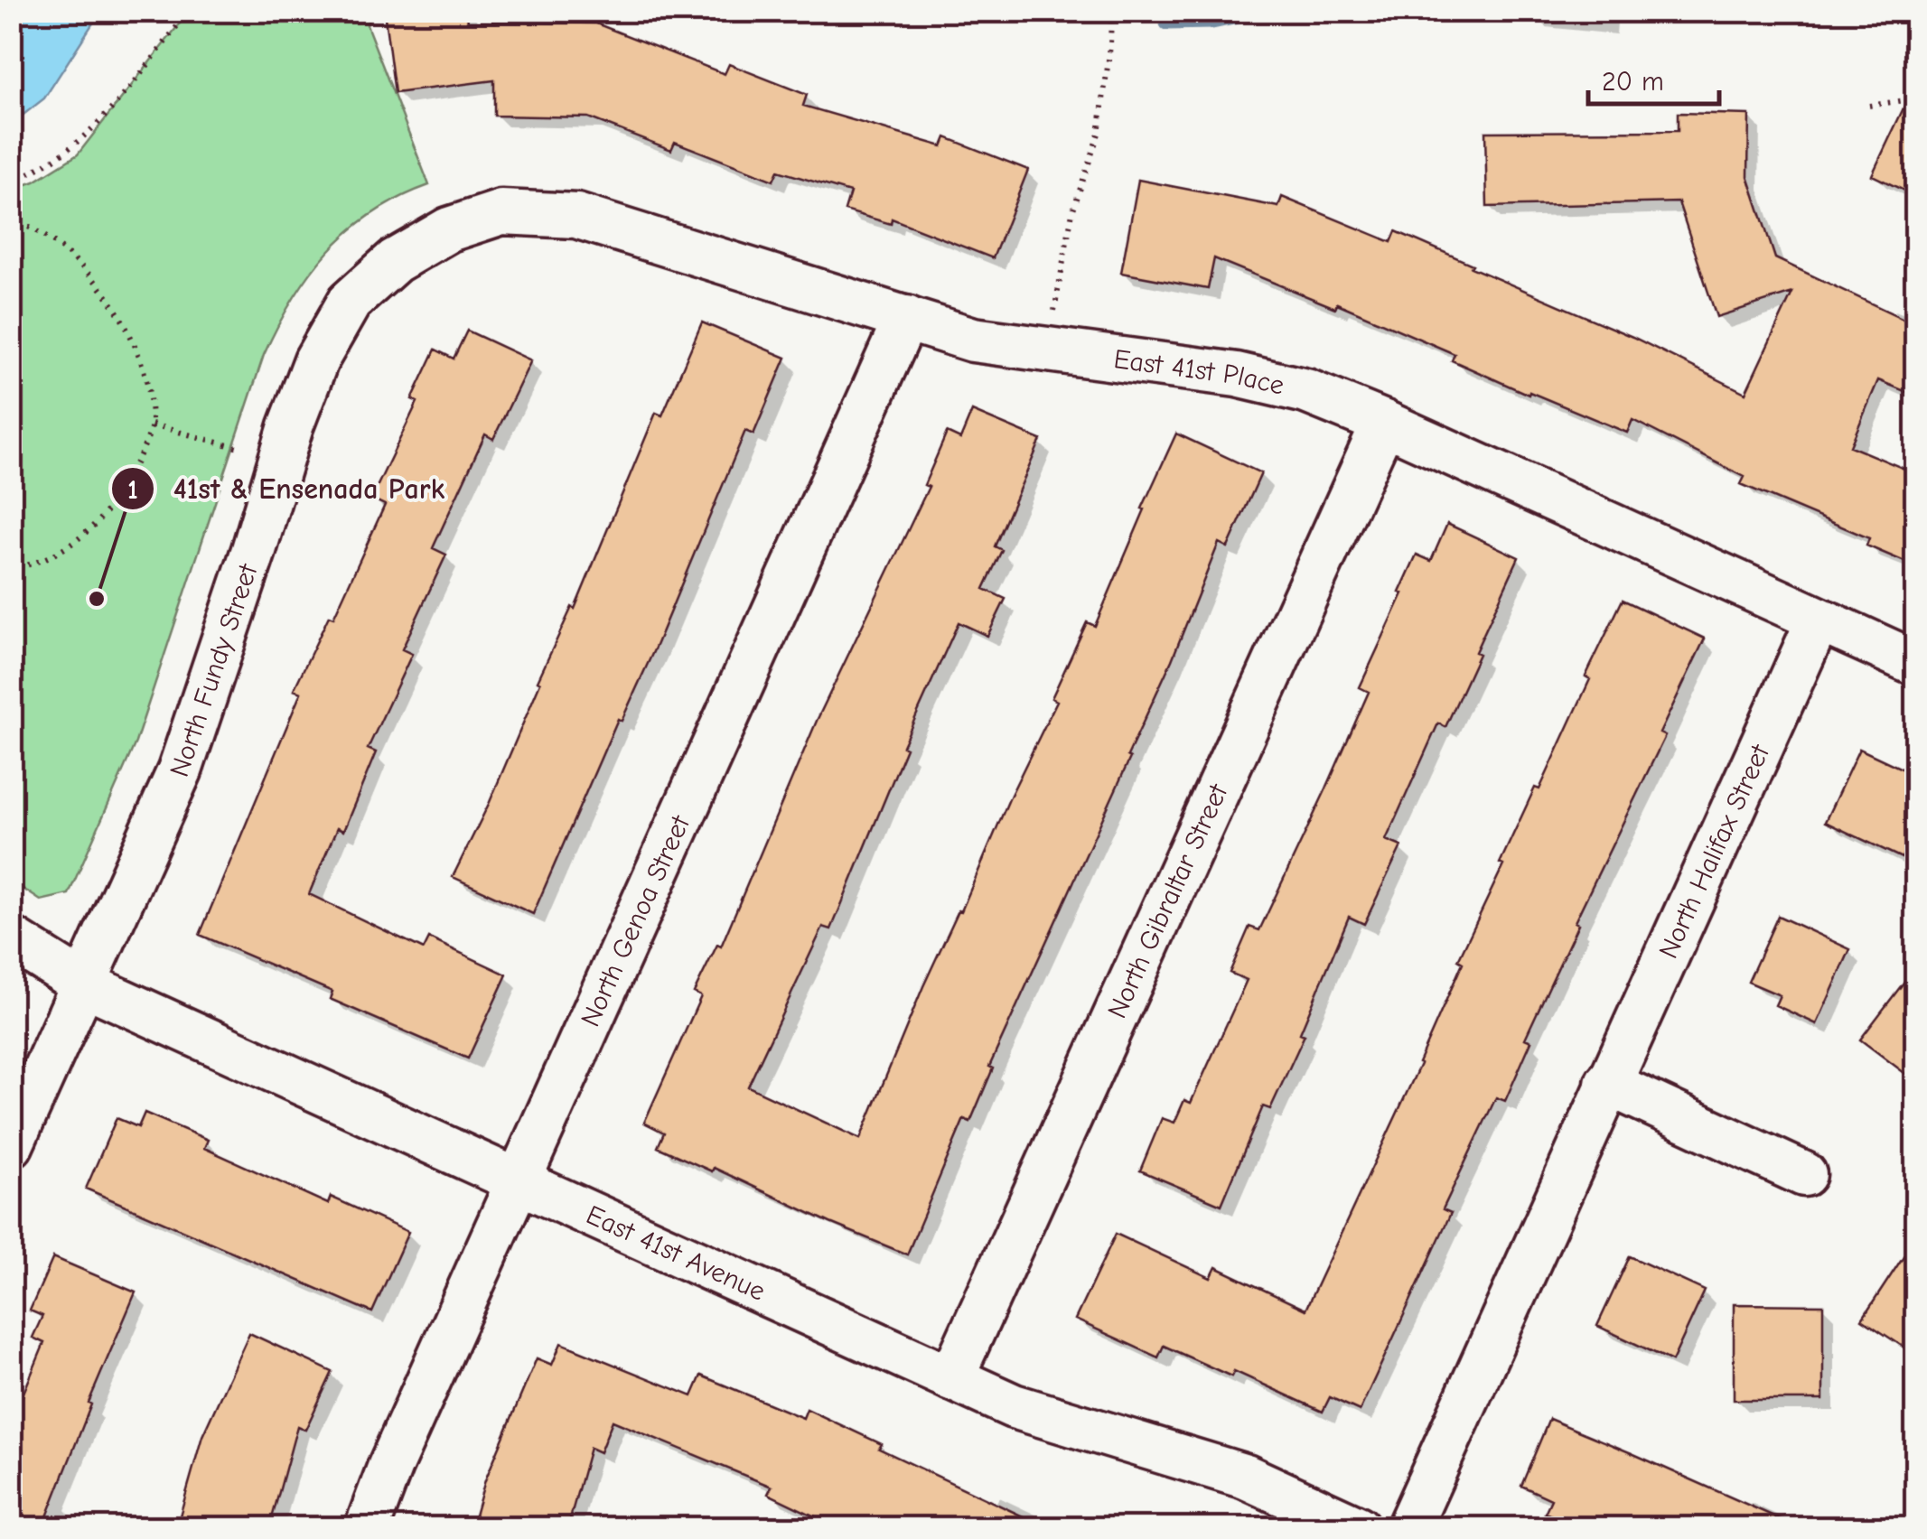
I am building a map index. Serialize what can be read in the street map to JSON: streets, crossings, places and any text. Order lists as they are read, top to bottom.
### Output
{
  "streets": {
    "street": [
      "East 41st Place",
      "North Fundy Street",
      "North Halifax Street",
      "North Gibraltar Street",
      "North Genoa Street",
      "East 41st Avenue"
    ]
  },
  "crossings": [
    ["East 41st Place", "North Fundy Street"],
    ["East 41st Place", "North Halifax Street"],
    ["East 41st Place", "North Gibraltar Street"],
    ["East 41st Place", "North Genoa Street"],
    ["North Fundy Street", "East 41st Avenue"],
    ["North Gibraltar Street", "East 41st Avenue"],
    ["North Genoa Street", "East 41st Avenue"]
  ],
  "places": ["41st & Ensenada Park"],
  "scale_bar": "20 m"
}
